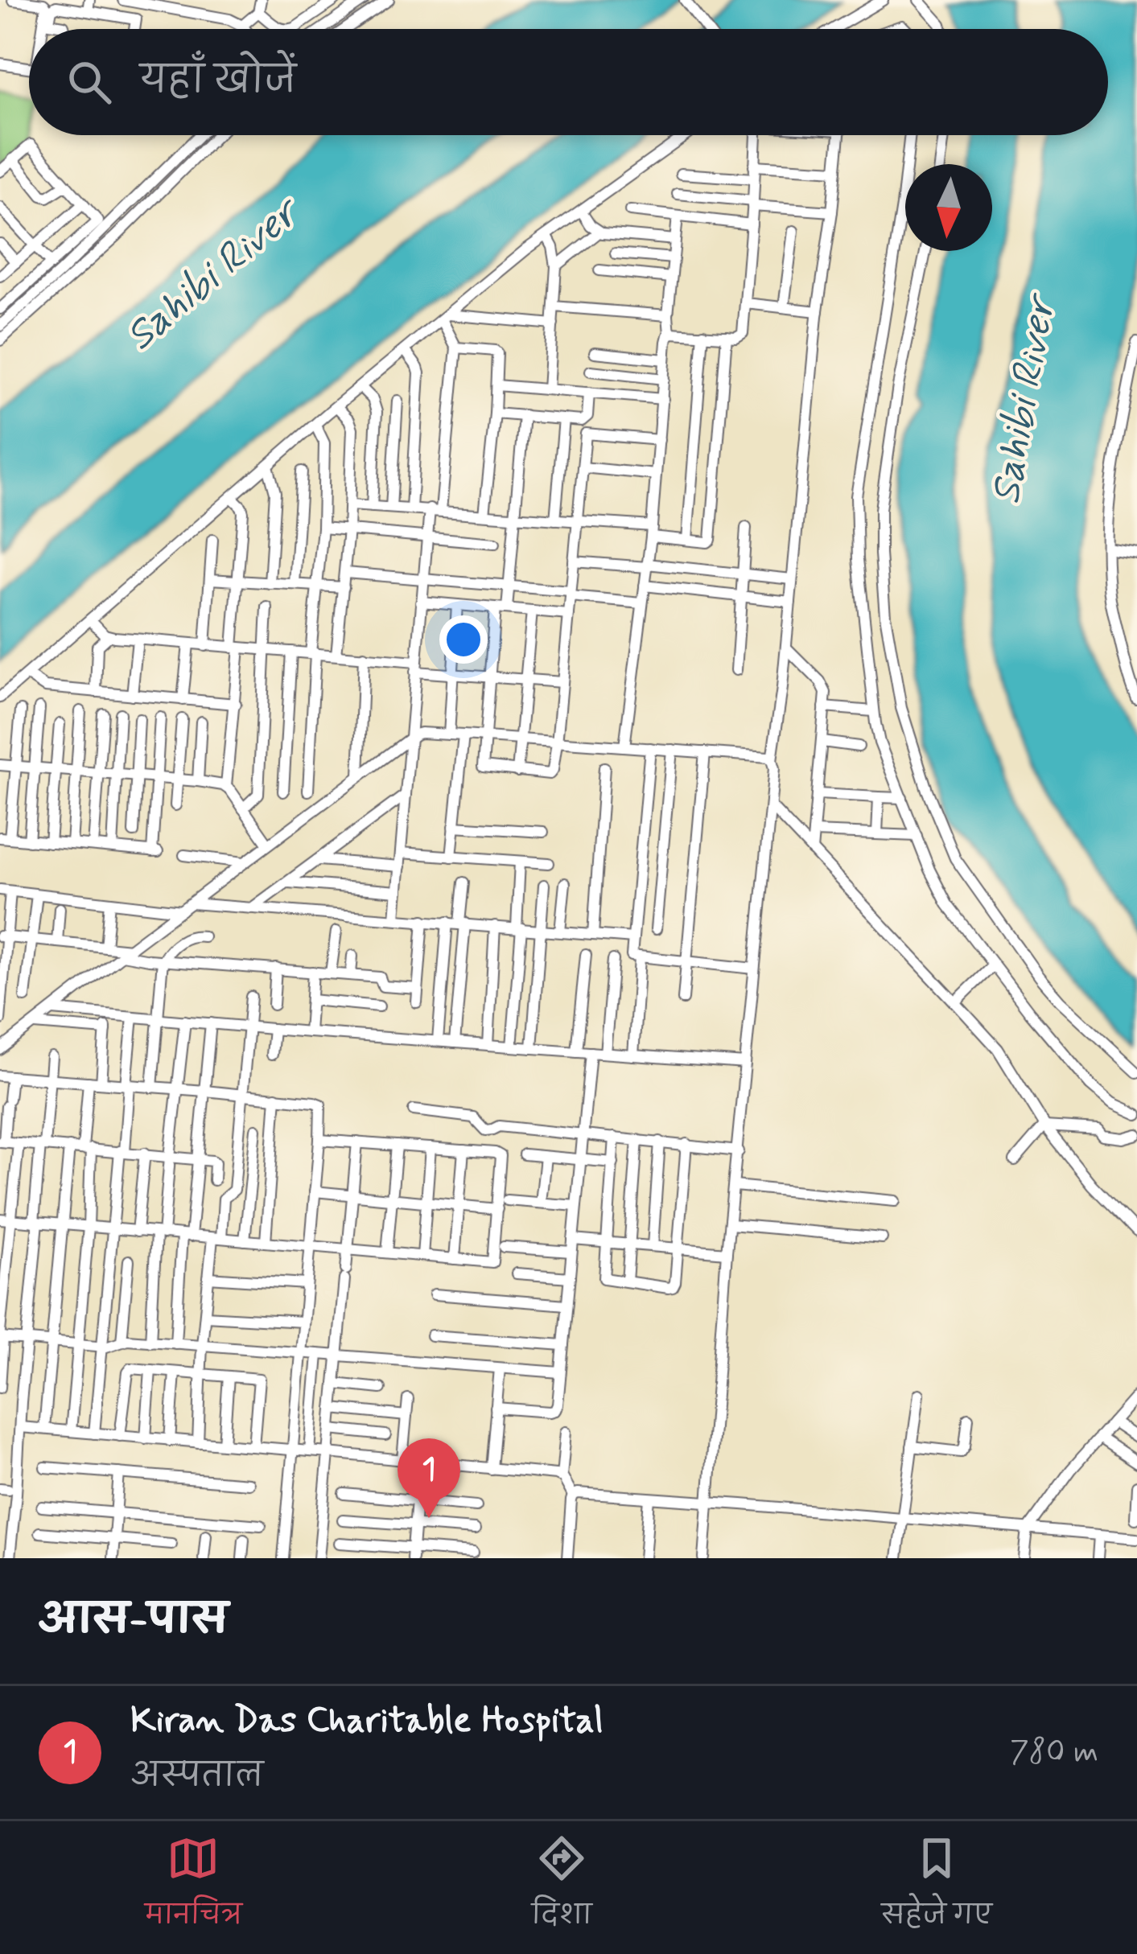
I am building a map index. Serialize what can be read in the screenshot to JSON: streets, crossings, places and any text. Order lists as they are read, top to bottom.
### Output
{
  "water": ["Sahibi River"],
  "north": "bottom",
  "page": {
    "search": "यहाँ खोजें",
    "pins": "1",
    "heading": "आस-पास",
    "list": [
      {
        "mark": "1",
        "name": "Kiran Das Charitable Hospital",
        "note": "अस्पताल",
        "value": "780 m"
      }
    ],
    "nav": ["मानचित्र", "दिशा", "सहेजे गए"]
  }
}
